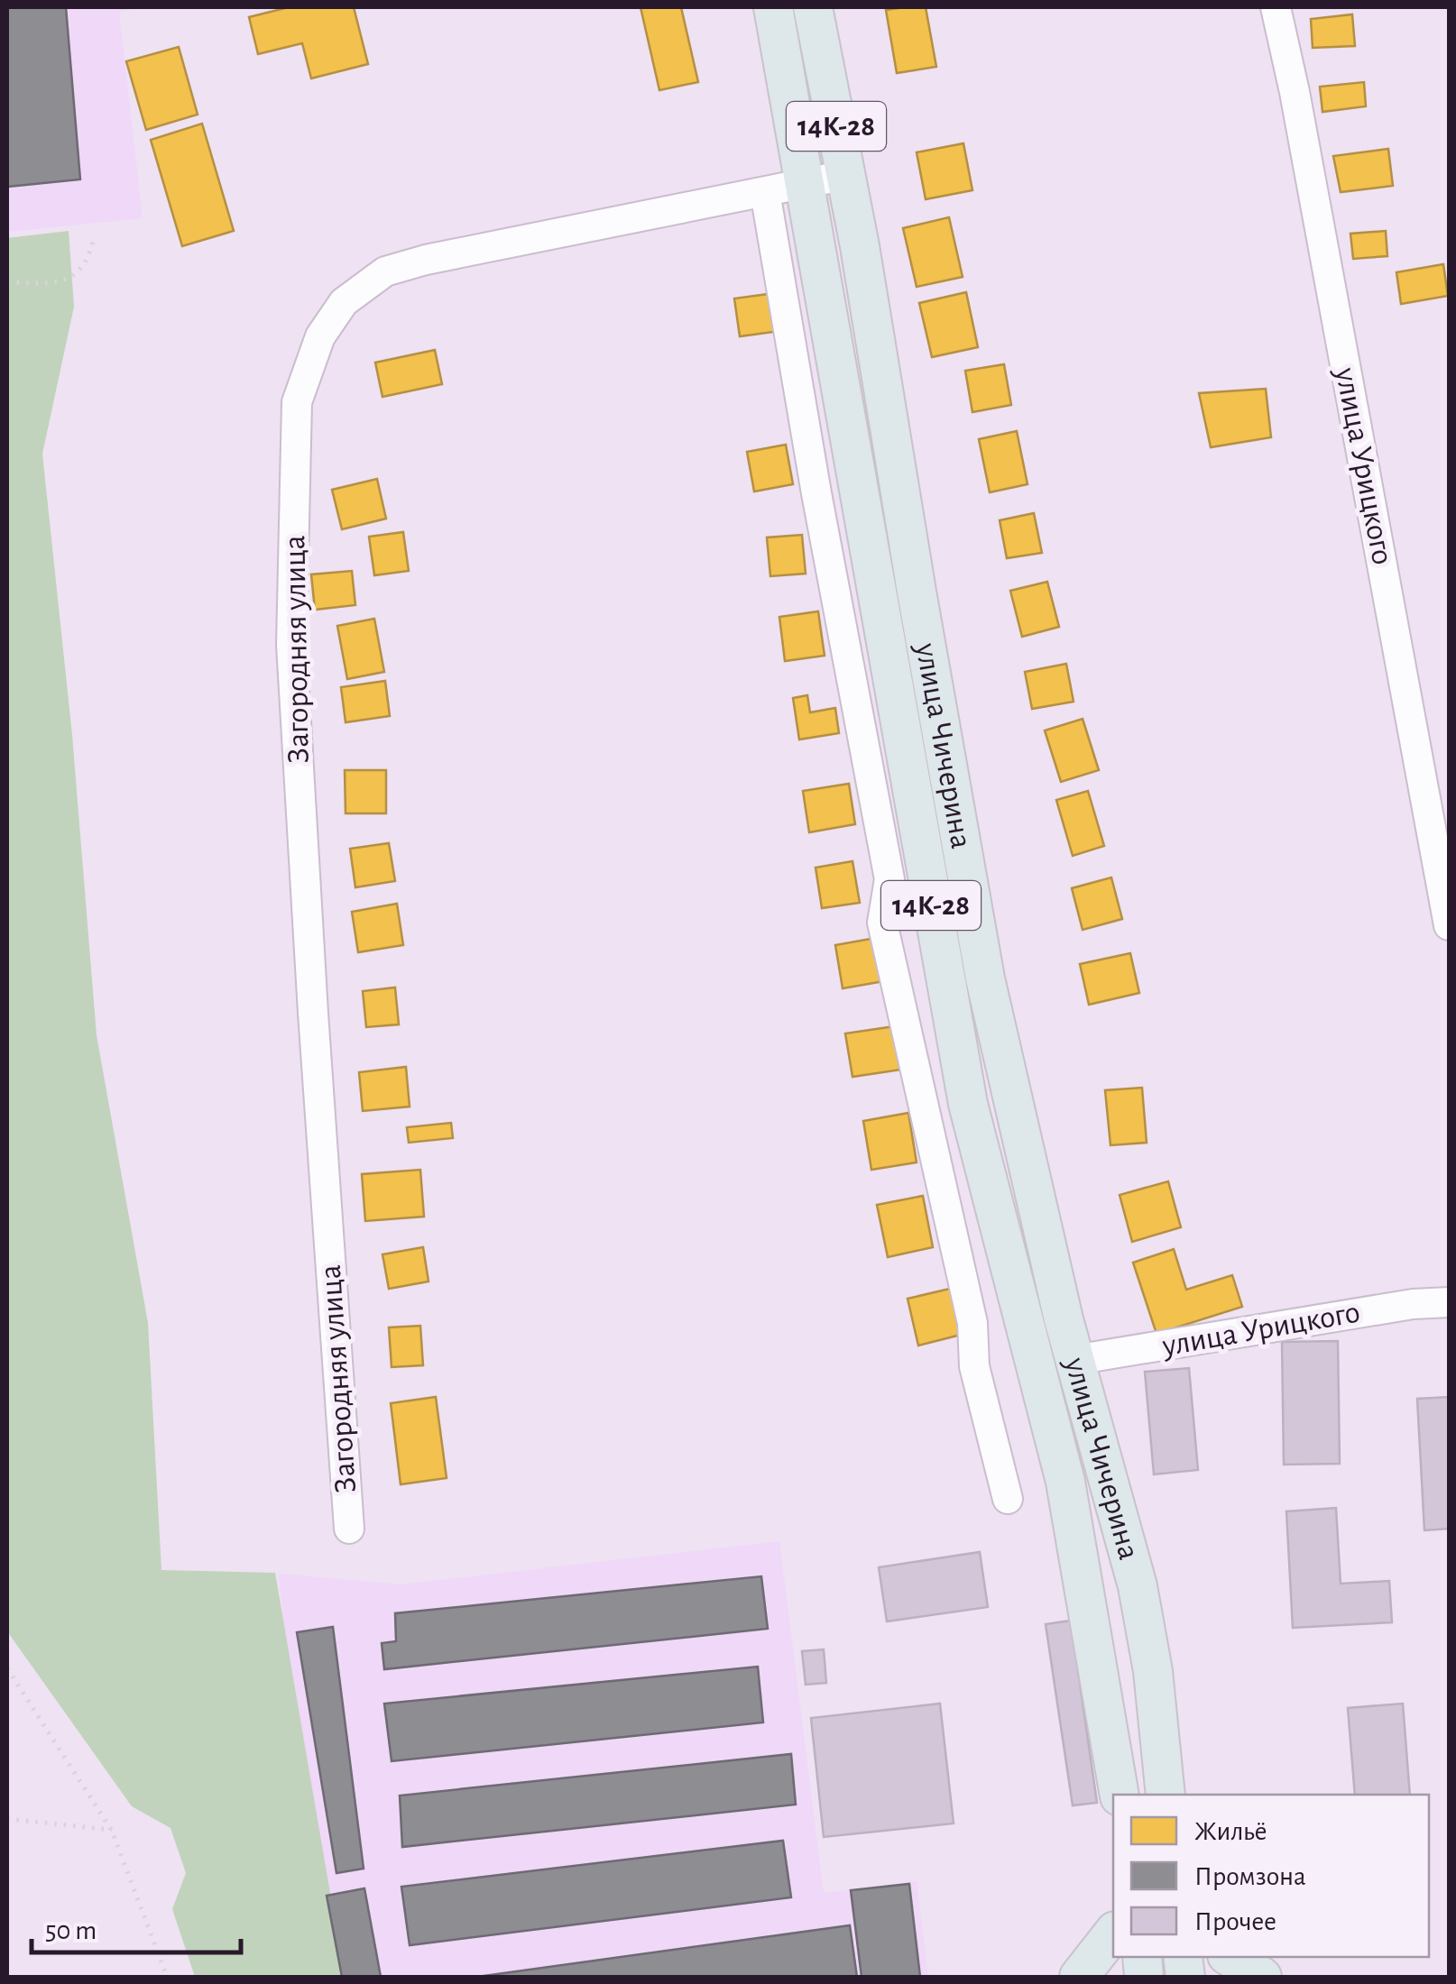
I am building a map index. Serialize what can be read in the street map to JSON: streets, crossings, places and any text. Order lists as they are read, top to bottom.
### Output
{
  "streets": {
    "main road": ["14К-28", "улица Чичерина"],
    "street": ["улица Урицкого", "Загородняя улица"]
  },
  "crossings": [
    ["улица Урицкого", "улица Чичерина"],
    ["Загородняя улица", "улица Чичерина"]
  ],
  "legend": ["Жильё", "Промзона", "Прочее"],
  "scale_bar": "50 m"
}
